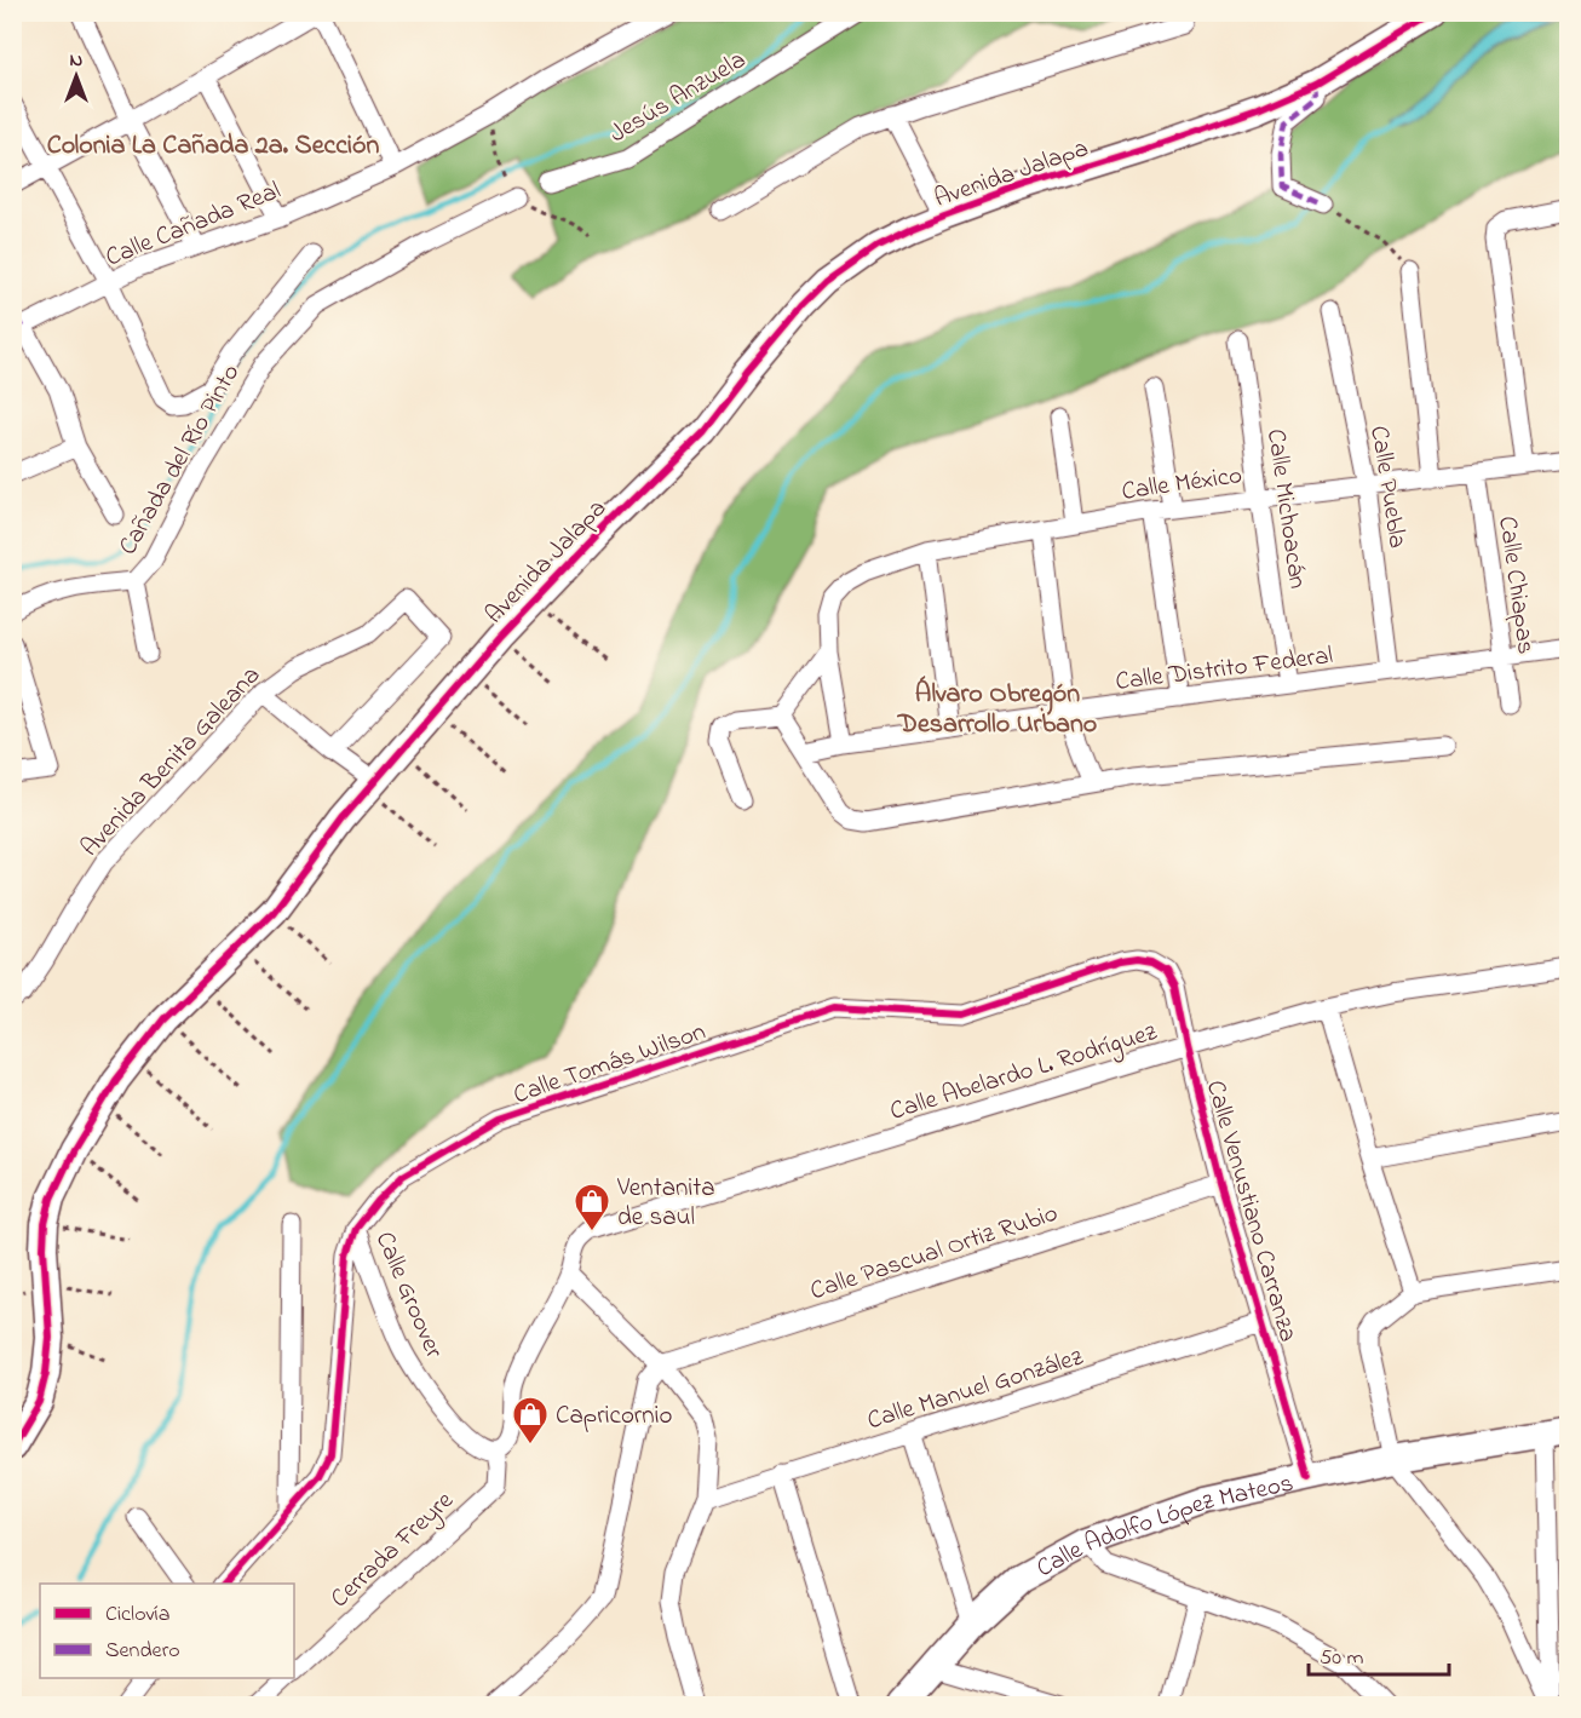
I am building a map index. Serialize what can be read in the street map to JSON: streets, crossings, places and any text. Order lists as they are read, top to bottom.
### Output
{
  "streets": {
    "street": [
      "Jesús Anzuela",
      "Avenida Jalapa",
      "Calle Cañada Real",
      "Cañada del Río Pinto",
      "Calle México",
      "Calle Puebla",
      "Calle Michoacán",
      "Calle Chiapas",
      "Calle Distrito Federal",
      "Avenida Benita Galeana",
      "Calle Tomás Wilson",
      "Calle Abelardo L. Rodríguez",
      "Calle Venustiano Carranza",
      "Calle Pascual Ortiz Rubio",
      "Calle Groover",
      "Calle Manuel González",
      "Calle Adolfo López Mateos",
      "Cerrada Freyre"
    ]
  },
  "crossings": [
    ["Calle México", "Calle Puebla"],
    ["Calle México", "Calle Michoacán"],
    ["Calle México", "Calle Chiapas"],
    ["Calle Puebla", "Calle Distrito Federal"],
    ["Calle Michoacán", "Calle Distrito Federal"],
    ["Calle Chiapas", "Calle Distrito Federal"],
    ["Calle Tomás Wilson", "Calle Venustiano Carranza"],
    ["Calle Tomás Wilson", "Calle Groover"],
    ["Calle Abelardo L. Rodríguez", "Calle Venustiano Carranza"],
    ["Calle Venustiano Carranza", "Calle Pascual Ortiz Rubio"],
    ["Calle Venustiano Carranza", "Calle Manuel González"],
    ["Calle Venustiano Carranza", "Calle Adolfo López Mateos"],
    ["Calle Groover", "Cerrada Freyre"]
  ],
  "districts": ["Colonia La Cañada 2a. Sección", "Álvaro Obregón Desarrollo Urbano"],
  "places": {
    "shop": ["Ventanita de saul", "Capricornio"]
  },
  "legend": ["Ciclovía", "Sendero"],
  "scale_bar": "50 m",
  "north": "top"
}
